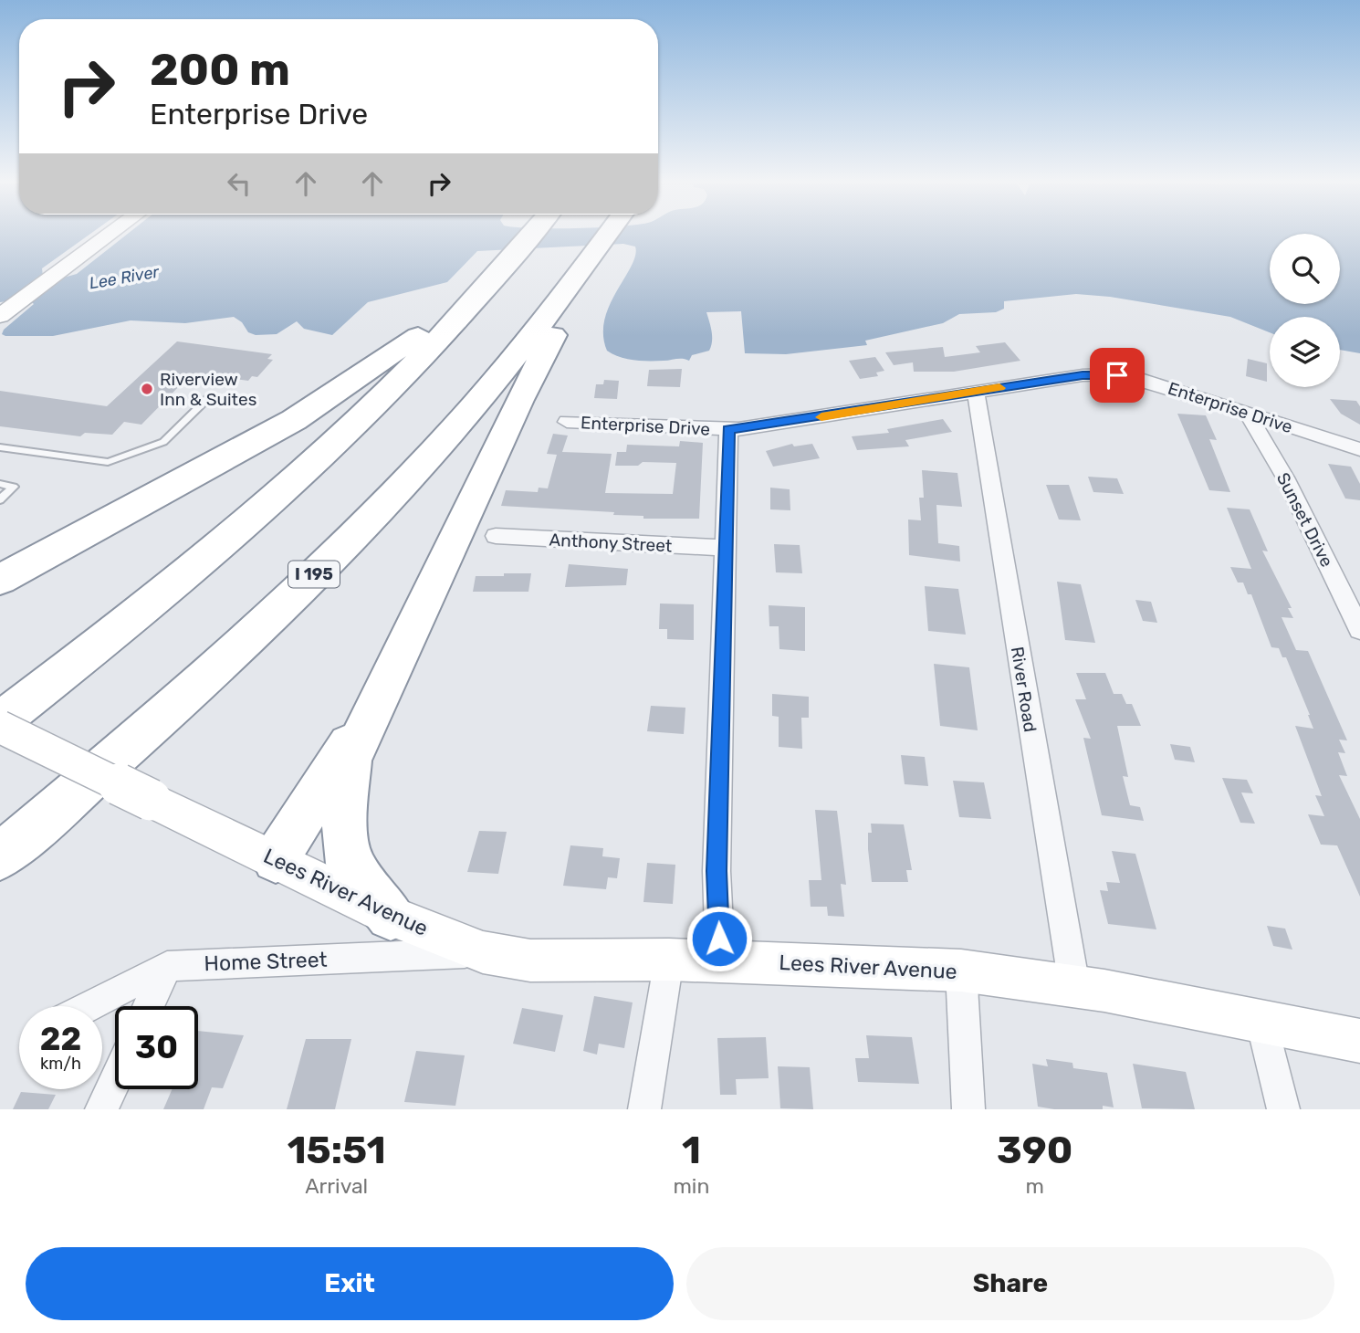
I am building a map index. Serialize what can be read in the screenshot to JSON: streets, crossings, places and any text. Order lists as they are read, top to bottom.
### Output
{
  "streets": {
    "highway": ["I 195"],
    "main road": ["Lees River Avenue"],
    "street": [
      "Enterprise Drive",
      "Sunset Drive",
      "Anthony Street",
      "River Road",
      "Home Street"
    ]
  },
  "crossings": [
    ["Enterprise Drive", "Sunset Drive"],
    ["Enterprise Drive", "River Road"],
    ["River Road", "Lees River Avenue"],
    ["Lees River Avenue", "Home Street"]
  ],
  "water": ["Lee River"],
  "places": ["Riverview Inn & Suites"],
  "page": {
    "turn": ["200 m", "Enterprise Drive"],
    "speed": "22 km/h",
    "limit": "30",
    "eta": [
      "15:51",
      "Arrival",
      "1",
      "min",
      "390",
      "m"
    ],
    "buttons": ["Exit", "Share"]
  }
}
